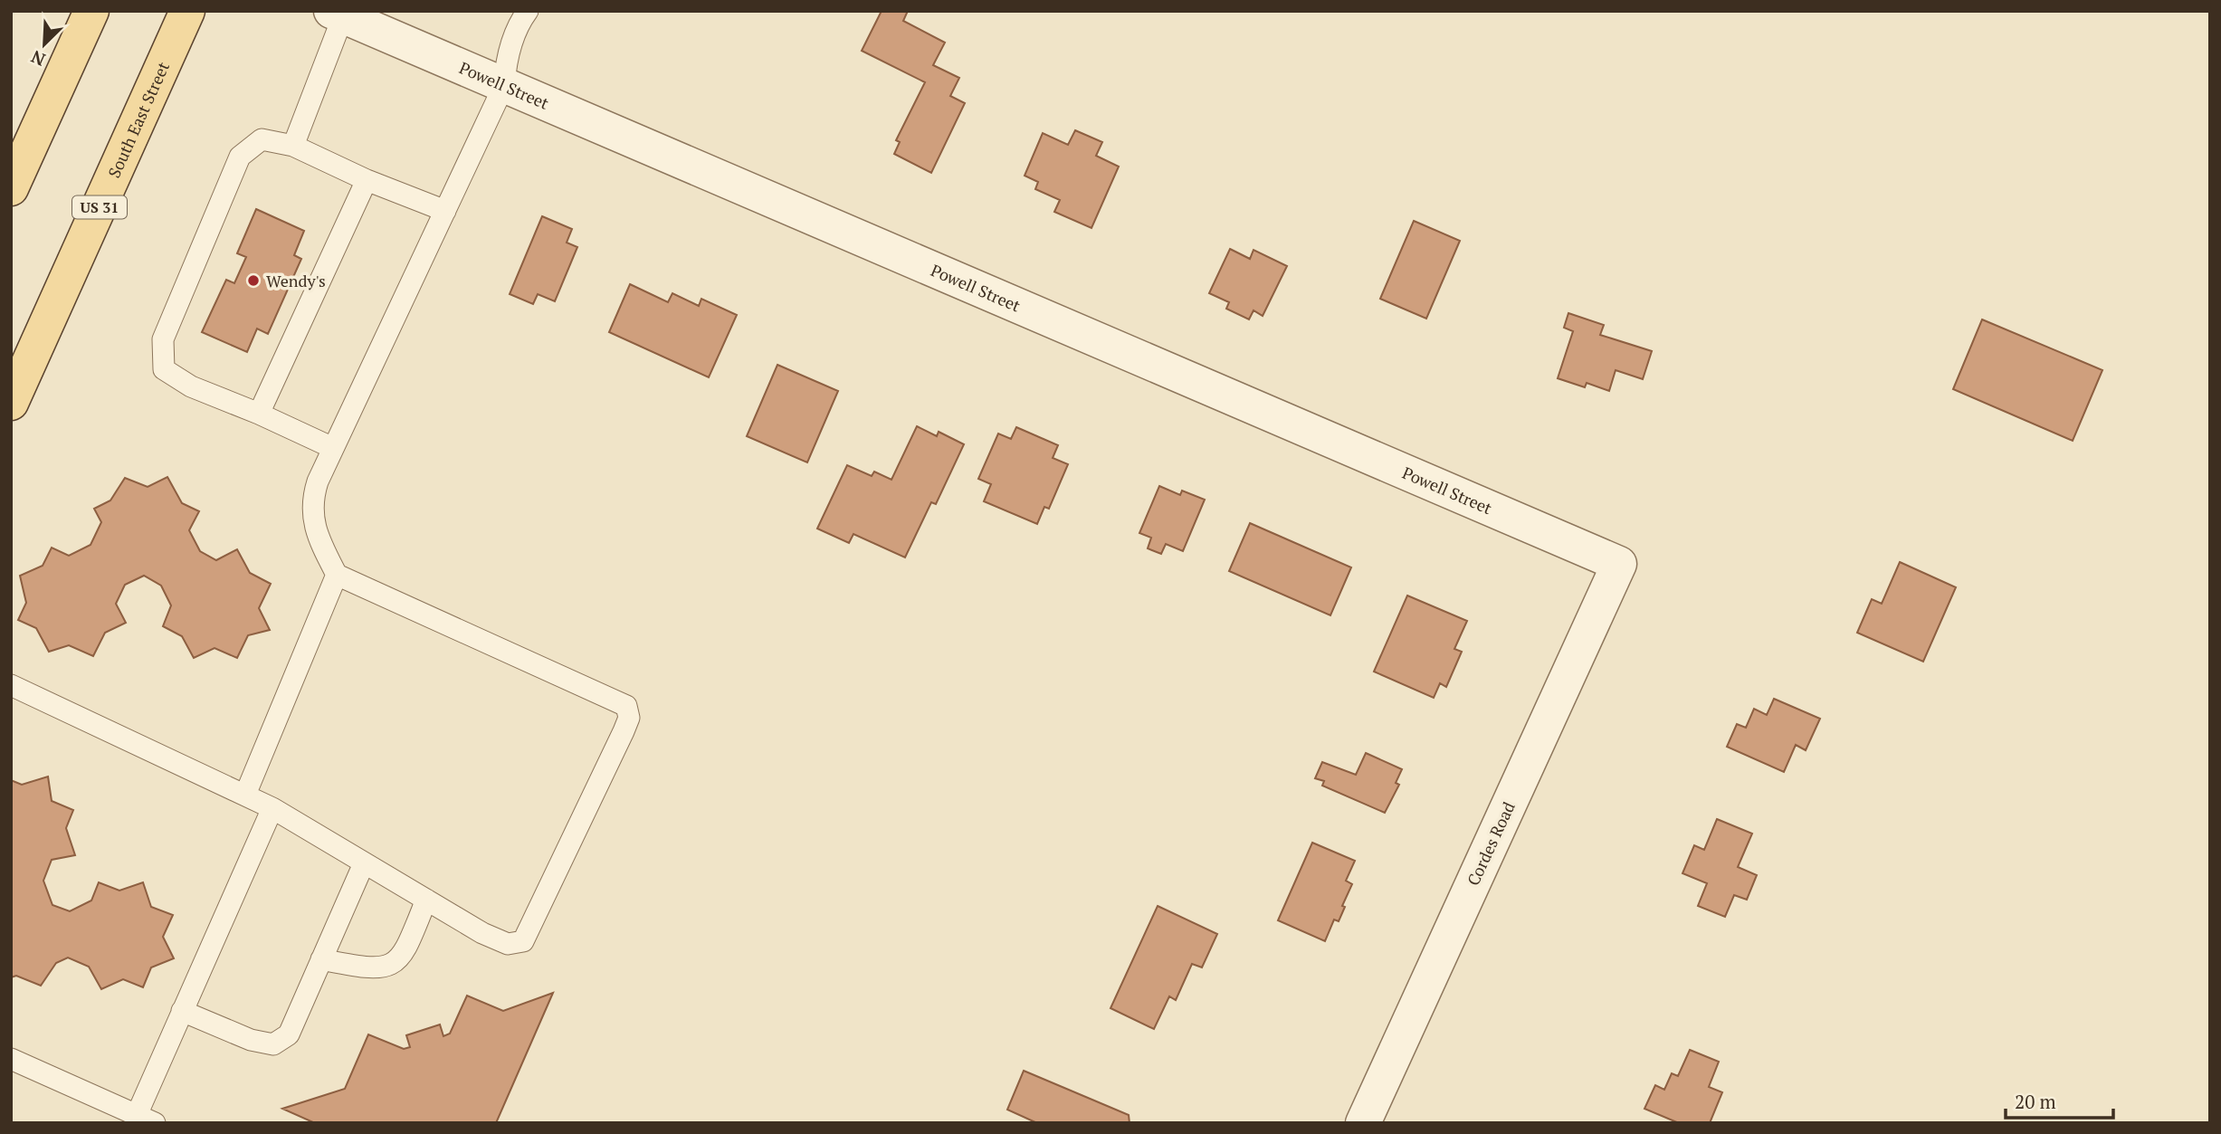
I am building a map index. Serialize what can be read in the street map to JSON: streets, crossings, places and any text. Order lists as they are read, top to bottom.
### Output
{
  "streets": {
    "main road": ["South East Street", "US 31"],
    "street": ["Powell Street", "Cordes Road"]
  },
  "crossings": [
    ["Powell Street", "Cordes Road"]
  ],
  "places": ["Wendy's"],
  "scale_bar": "20 m",
  "north": "bottom left"
}
